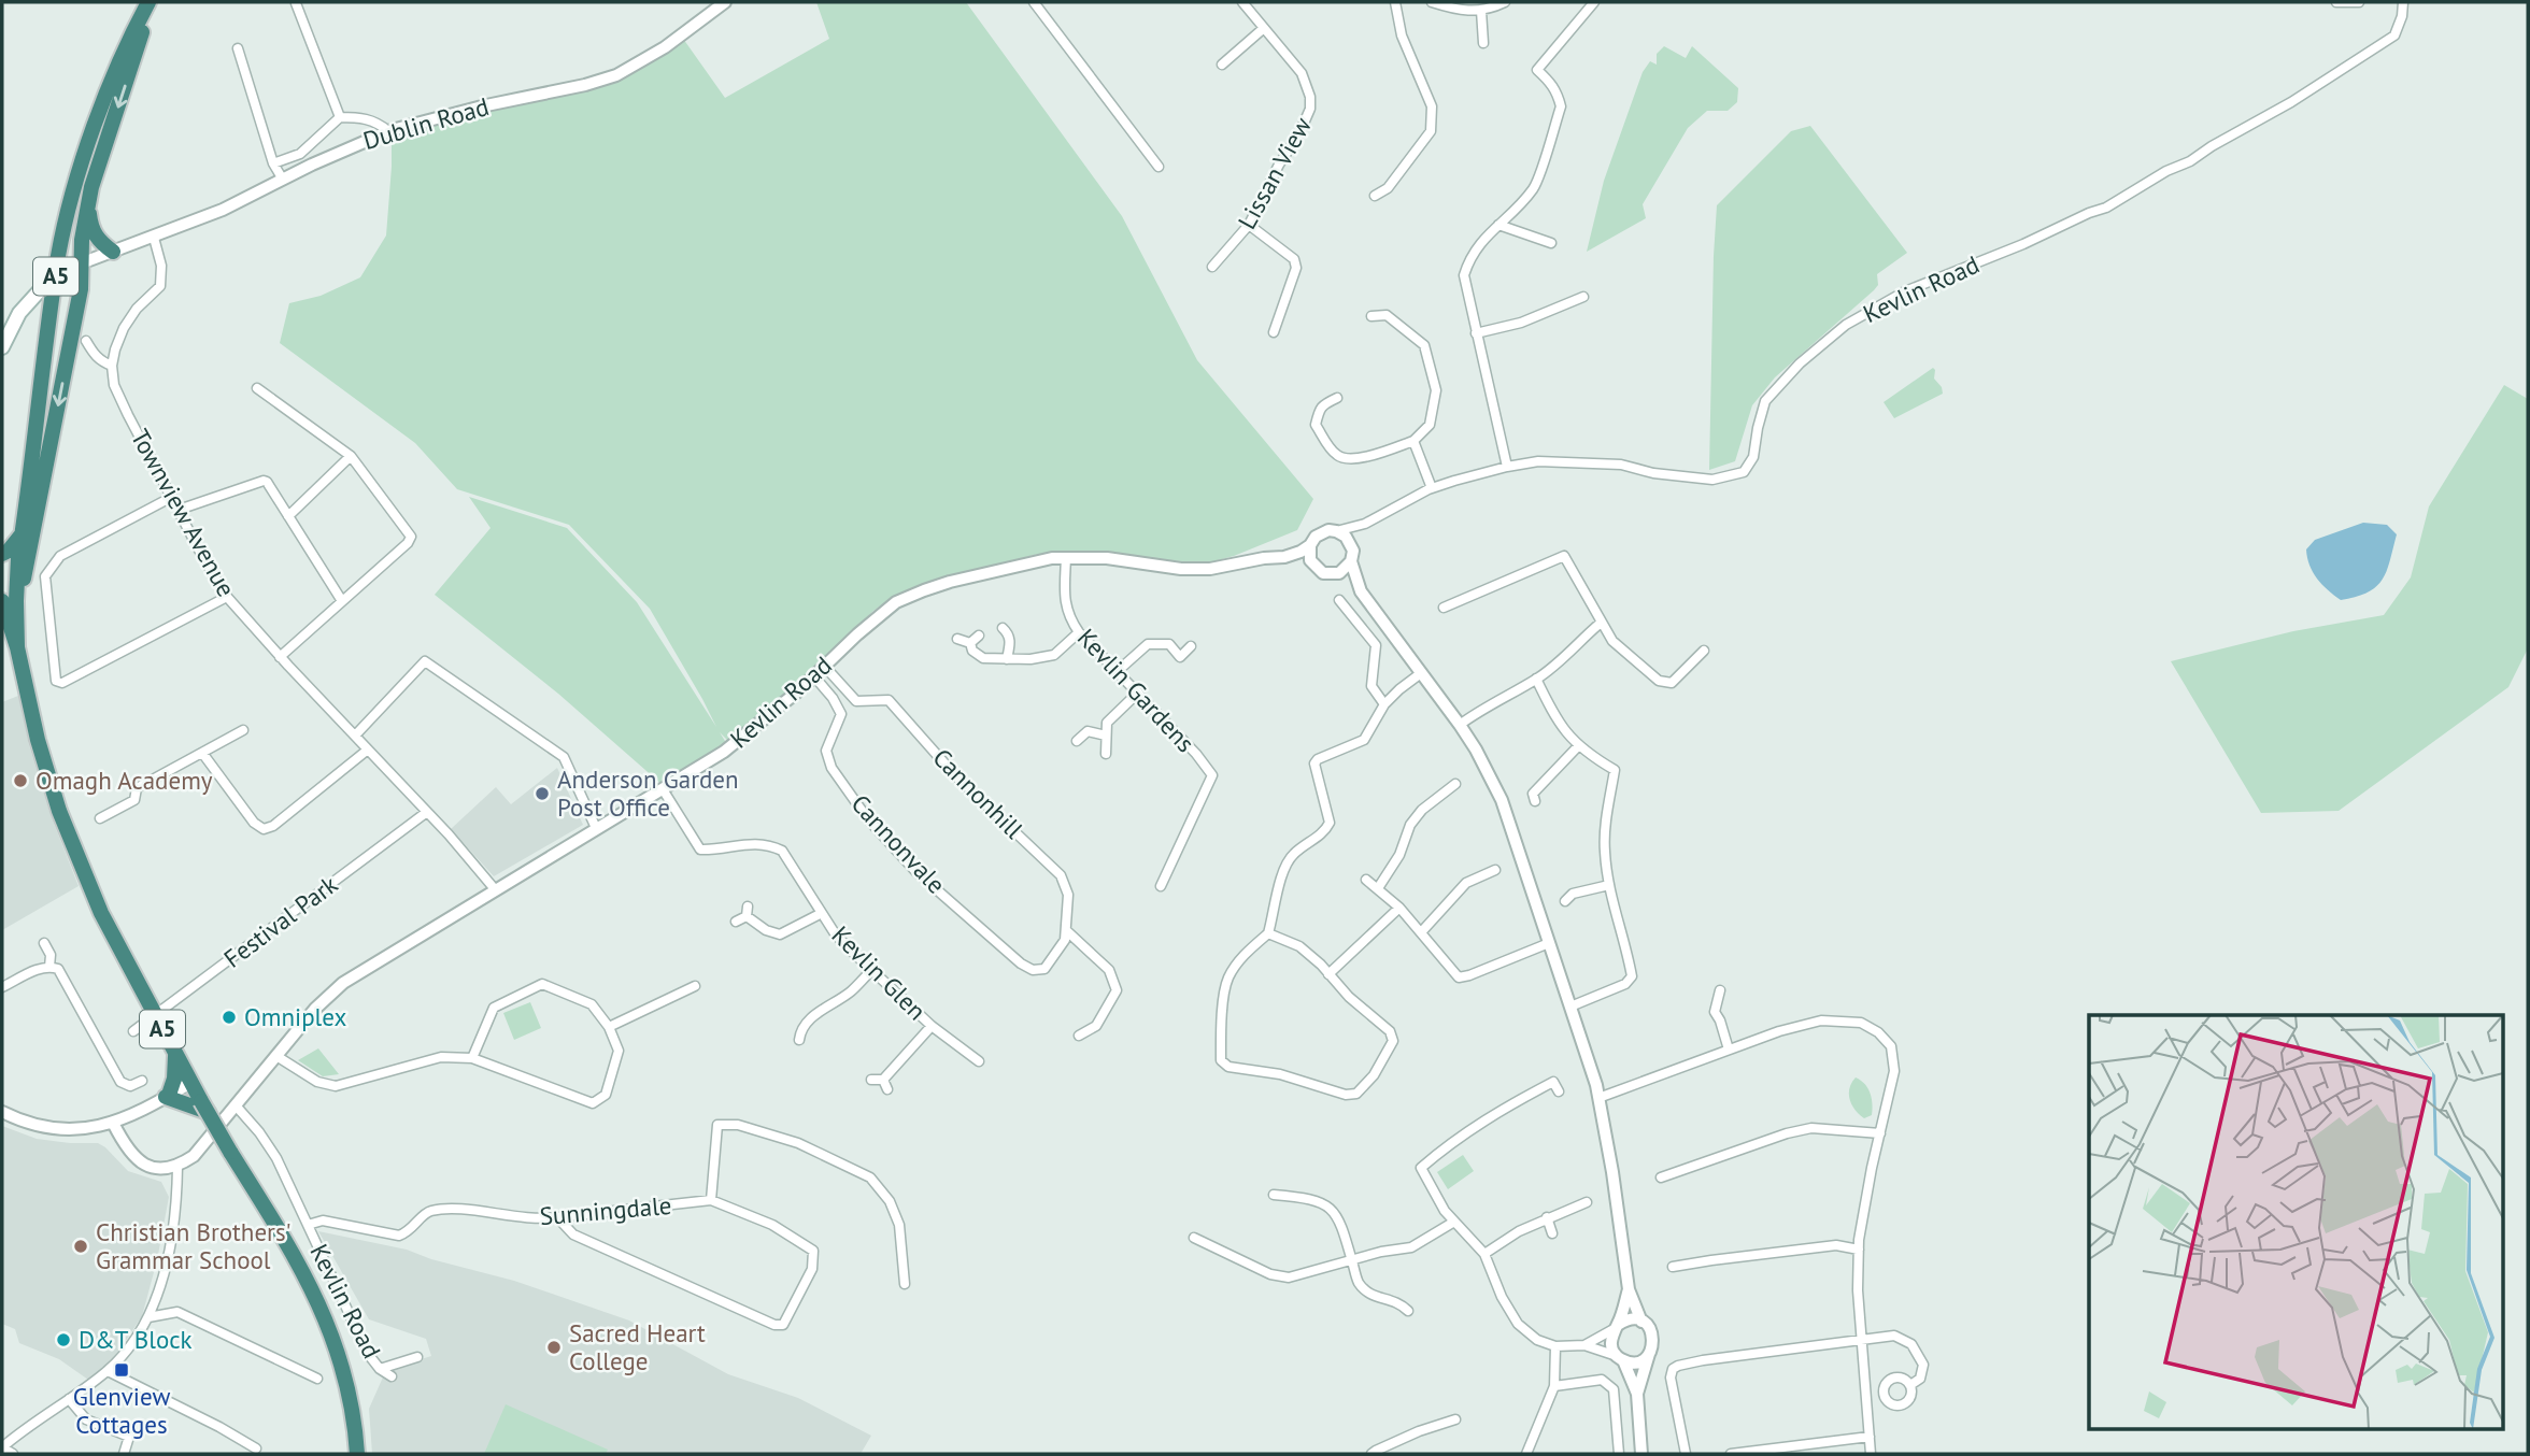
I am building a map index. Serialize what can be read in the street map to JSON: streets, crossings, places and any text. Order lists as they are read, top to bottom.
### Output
{
  "streets": {
    "highway": ["A5"],
    "street": [
      "Dublin Road",
      "Lissan View",
      "Kevlin Road",
      "Townview Avenue",
      "Kevlin Gardens",
      "Cannonhill",
      "Cannonvale",
      "Festival Park",
      "Kevlin Glen",
      "Sunningdale"
    ]
  },
  "crossings": [
    ["Kevlin Road", "Townview Avenue"],
    ["Kevlin Road", "Kevlin Gardens"],
    ["Kevlin Road", "Cannonhill"],
    ["Kevlin Road", "Cannonvale"],
    ["Kevlin Road", "Kevlin Glen"],
    ["Kevlin Road", "Sunningdale"],
    ["Townview Avenue", "Festival Park"],
    ["Cannonhill", "Cannonvale"]
  ],
  "places": {
    "other": [
      "Omagh Academy",
      "Anderson Garden Post Office",
      "Omniplex",
      "Christian Brothers' Grammar School",
      "D&T Block",
      "Sacred Heart College"
    ],
    "transit": ["Glenview Cottages"]
  }
}
